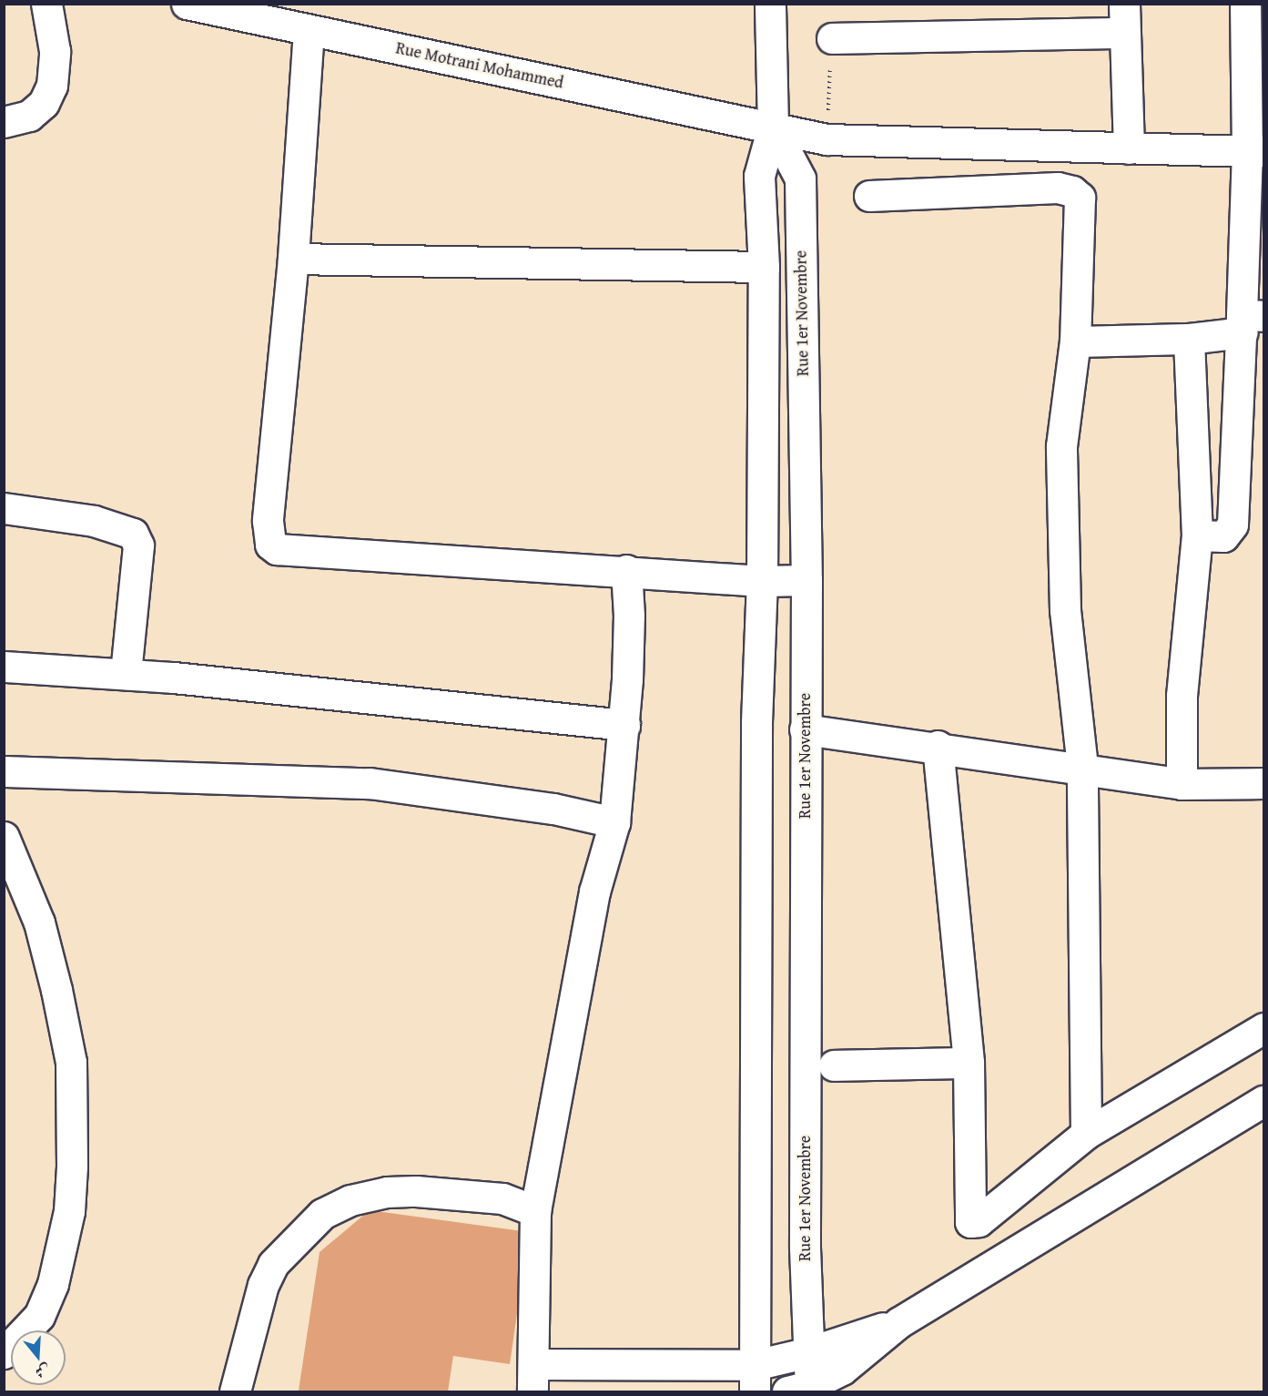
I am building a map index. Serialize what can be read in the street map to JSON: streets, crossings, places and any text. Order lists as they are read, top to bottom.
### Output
{
  "streets": {
    "street": ["Rue Motrani Mohammed", "Rue 1er Novembre"]
  },
  "crossings": [
    ["Rue Motrani Mohammed", "Rue 1er Novembre"]
  ],
  "north": "bottom"
}
